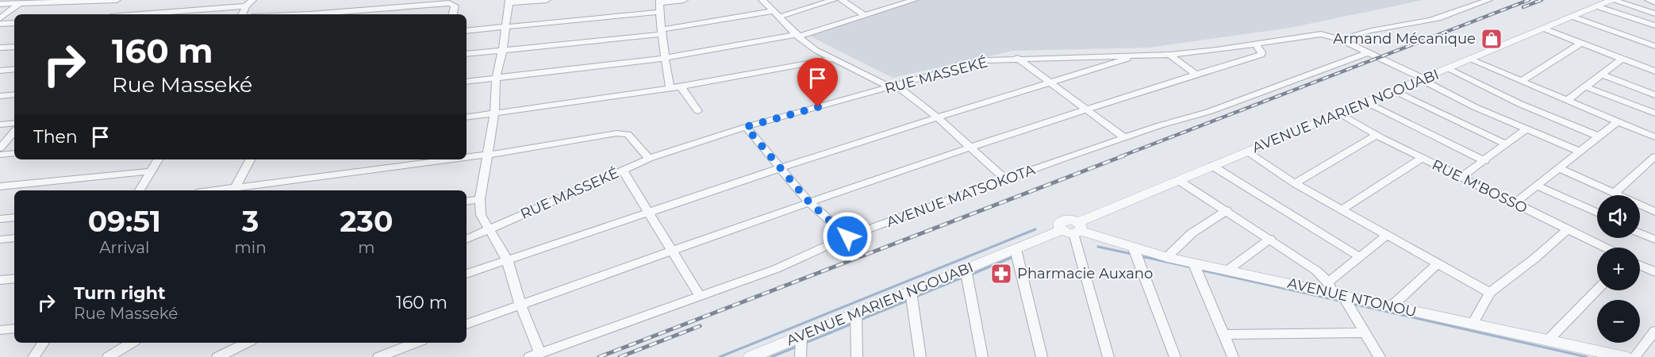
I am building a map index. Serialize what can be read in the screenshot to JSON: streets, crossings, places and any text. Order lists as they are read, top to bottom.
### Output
{
  "streets": {
    "street": [
      "RUE MASSEKÉ",
      "AVENUE MARIEN NGOUABI",
      "RUE M'BOSSO",
      "AVENUE MATSOKOTA",
      "AVENUE NTONOU"
    ]
  },
  "crossings": [
    ["RUE MASSEKÉ", "AVENUE MARIEN NGOUABI"],
    ["RUE MASSEKÉ", "AVENUE MATSOKOTA"],
    ["AVENUE MARIEN NGOUABI", "RUE M'BOSSO"],
    ["AVENUE MARIEN NGOUABI", "AVENUE NTONOU"]
  ],
  "places": {
    "shop": ["Armand Mécanique"],
    "pharmacy": ["Pharmacie Auxano"]
  },
  "page": {
    "turn": ["160 m", "Rue Masseké"],
    "then": "Then",
    "eta": [
      "09:51",
      "Arrival",
      "3",
      "min",
      "230",
      "m"
    ],
    "map_buttons": ["+", "−"],
    "list": [
      {
        "name": "Turn right",
        "note": "Rue Masseké",
        "value": "160 m"
      }
    ]
  }
}
